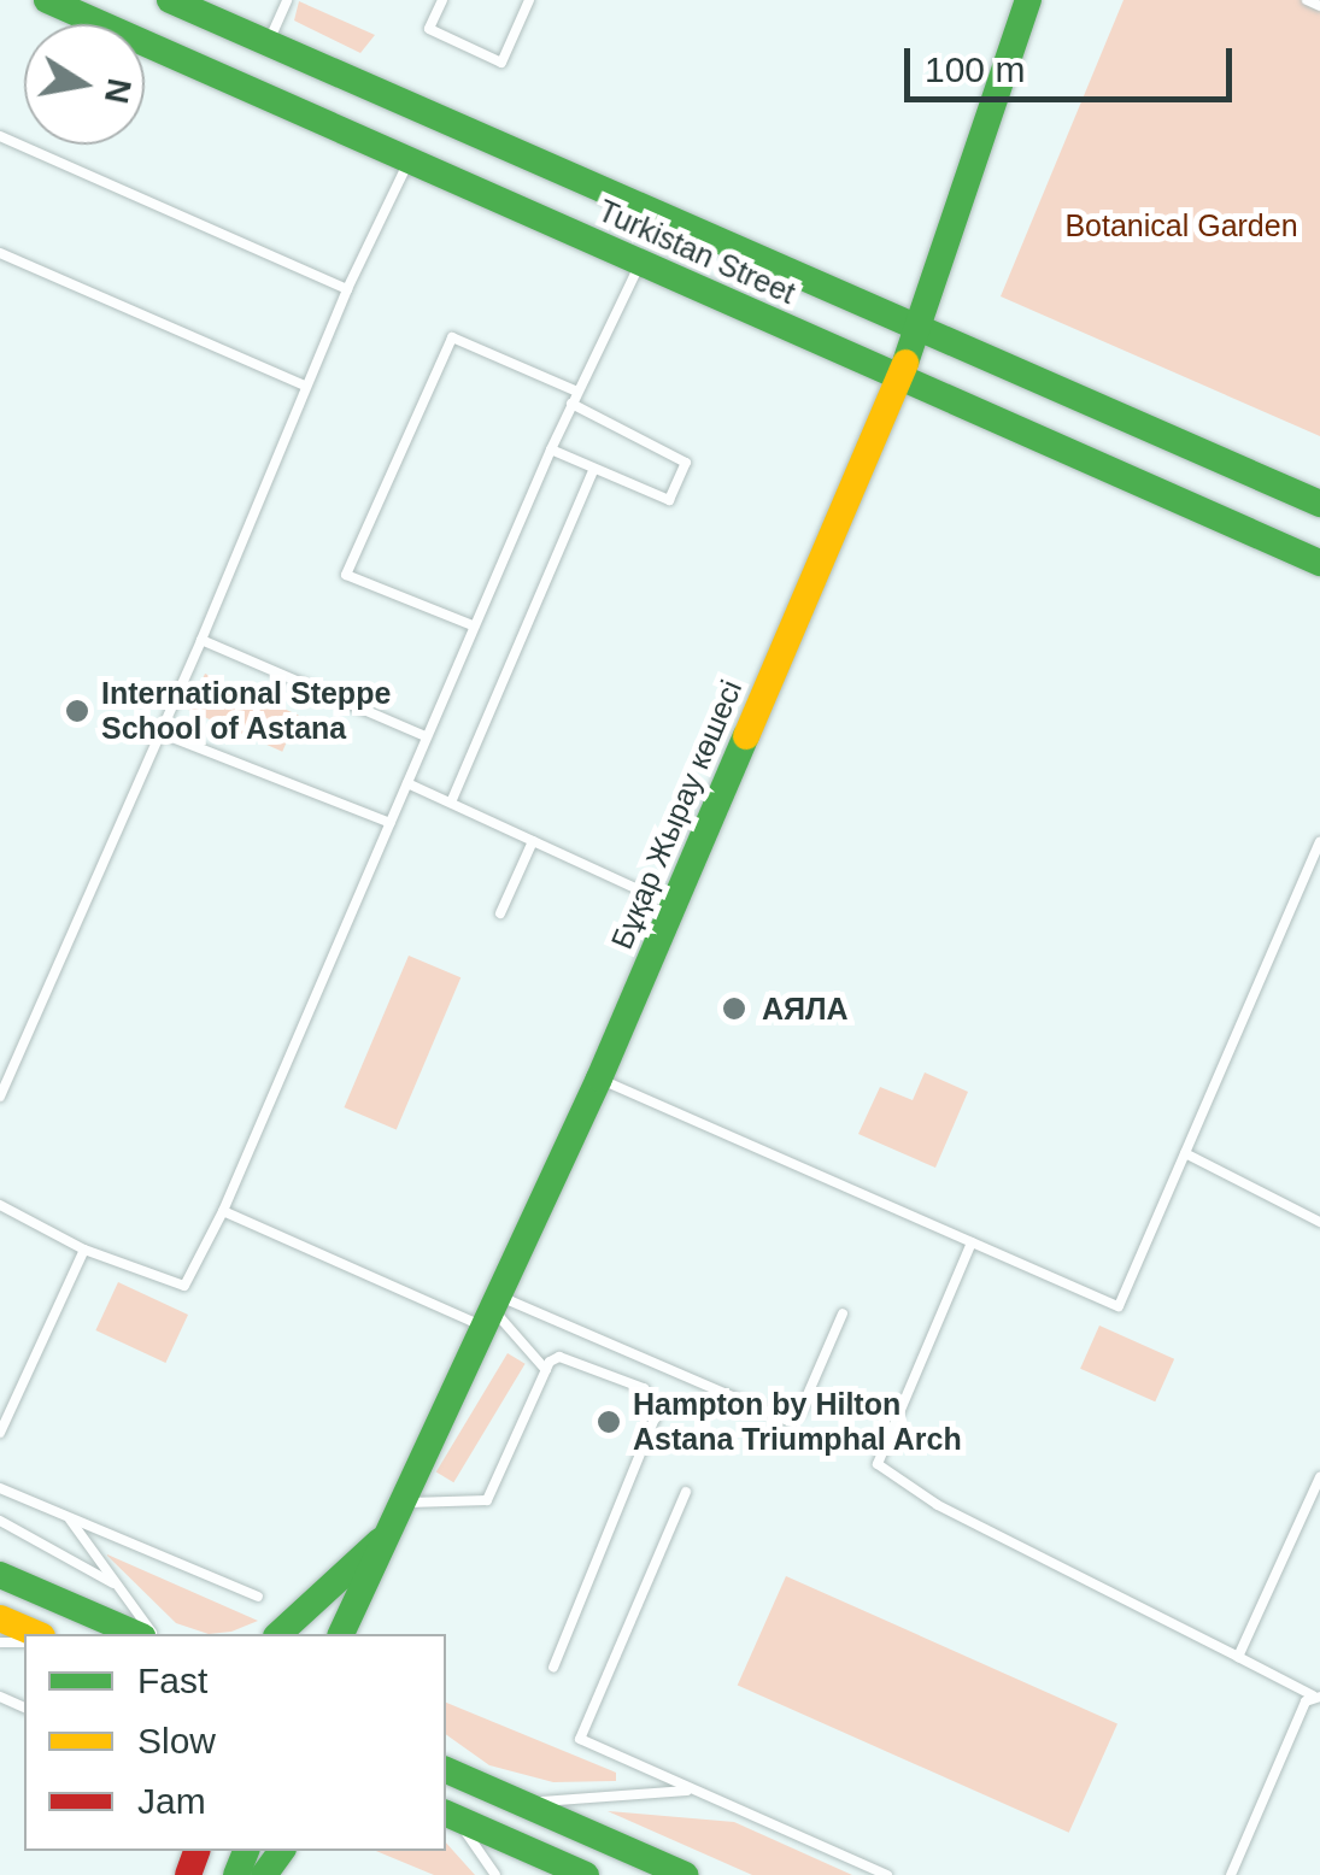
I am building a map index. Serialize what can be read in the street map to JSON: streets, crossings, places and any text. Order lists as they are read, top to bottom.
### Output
{
  "streets": {
    "main road": ["Turkistan Street", "Бұқар Жырау көшесі"]
  },
  "crossings": [
    ["Turkistan Street", "Бұқар Жырау көшесі"]
  ],
  "parks": ["Botanical Garden"],
  "places": ["International Steppe School of Astana", "АЯЛА", "Hampton by Hilton Astana Triumphal Arch"],
  "legend": ["Fast", "Slow", "Jam"],
  "scale_bar": "100 m",
  "north": "right"
}
